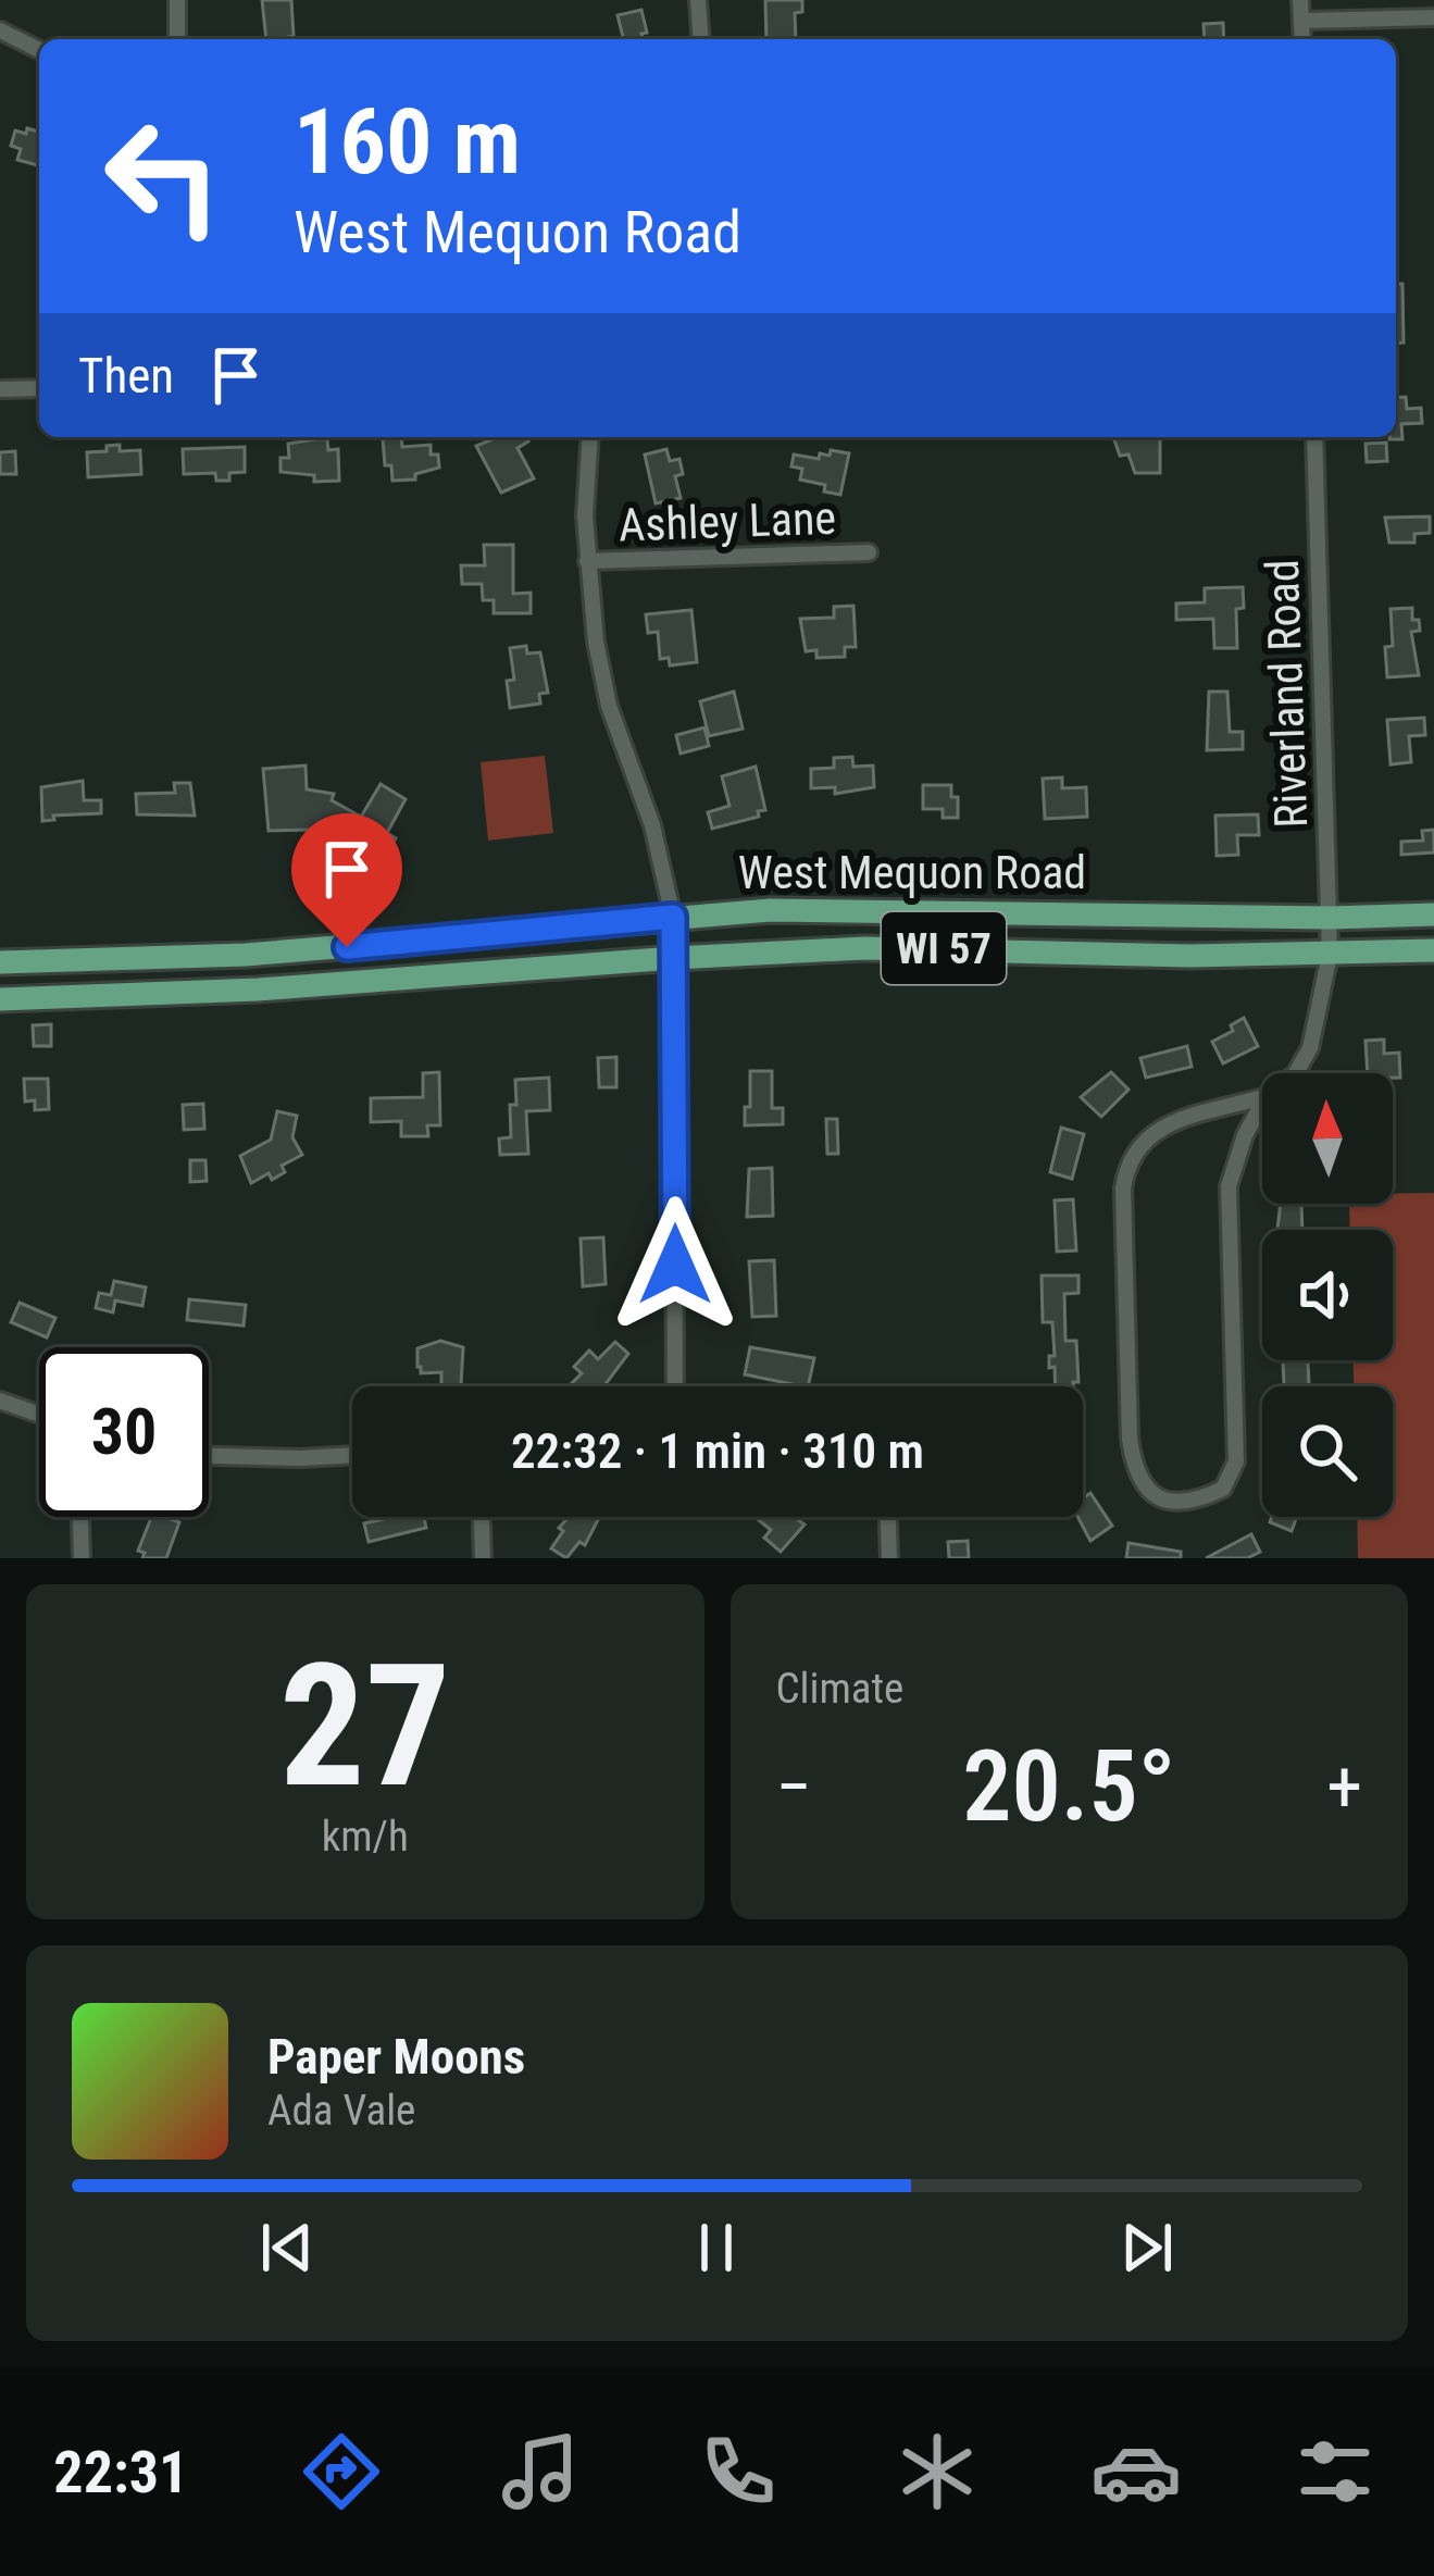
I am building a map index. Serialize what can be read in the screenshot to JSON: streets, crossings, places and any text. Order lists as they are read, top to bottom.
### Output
{
  "streets": {
    "main road": ["West Mequon Road", "WI 57"],
    "street": ["Ashley Lane", "Riverland Road"]
  },
  "crossings": [
    ["Riverland Road", "West Mequon Road"]
  ],
  "north": "top",
  "page": {
    "turn": ["160 m", "West Mequon Road"],
    "then": "Then",
    "limit": "30",
    "trip": "22:32 · 1 min · 310 m",
    "tile": [
      ["27", "km/h"],
      "Climate"
    ],
    "heat": ["−", "20.5°", "+"],
    "song": ["Paper Moons", "Ada Vale"],
    "tabs": "22:31"
  }
}
